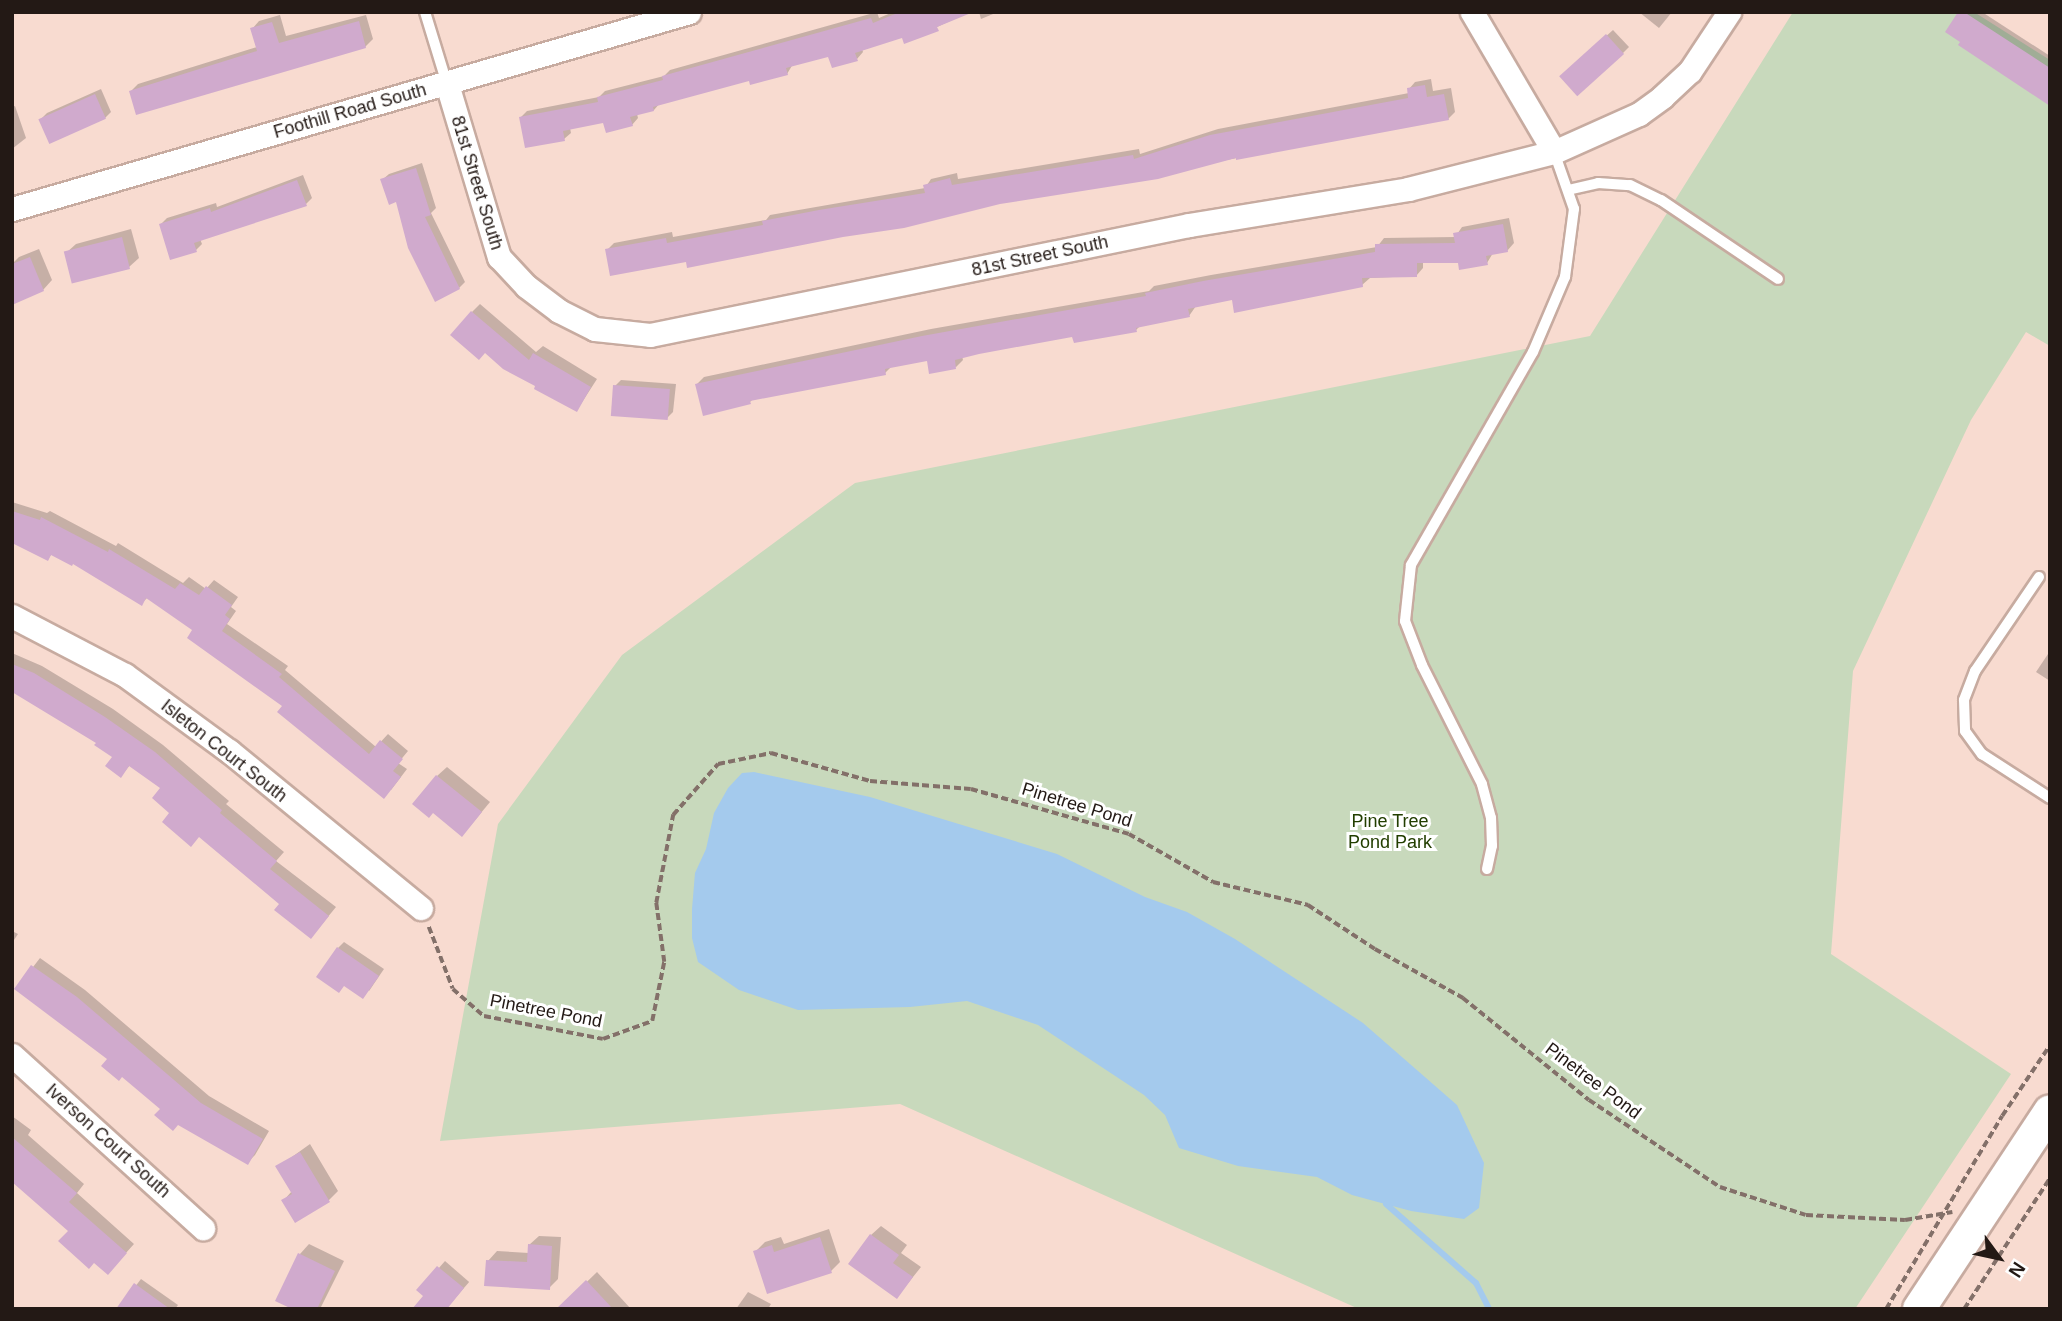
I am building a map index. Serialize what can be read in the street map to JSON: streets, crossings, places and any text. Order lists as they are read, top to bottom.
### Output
{
  "streets": {
    "street": [
      "Foothill Road South",
      "81st Street South",
      "Isleton Court South",
      "Iverson Court South"
    ],
    "path": ["Pinetree Pond"]
  },
  "crossings": [
    ["Foothill Road South", "81st Street South"],
    ["Isleton Court South", "Pinetree Pond"]
  ],
  "parks": ["Pine Tree Pond Park"],
  "north": "bottom right"
}
